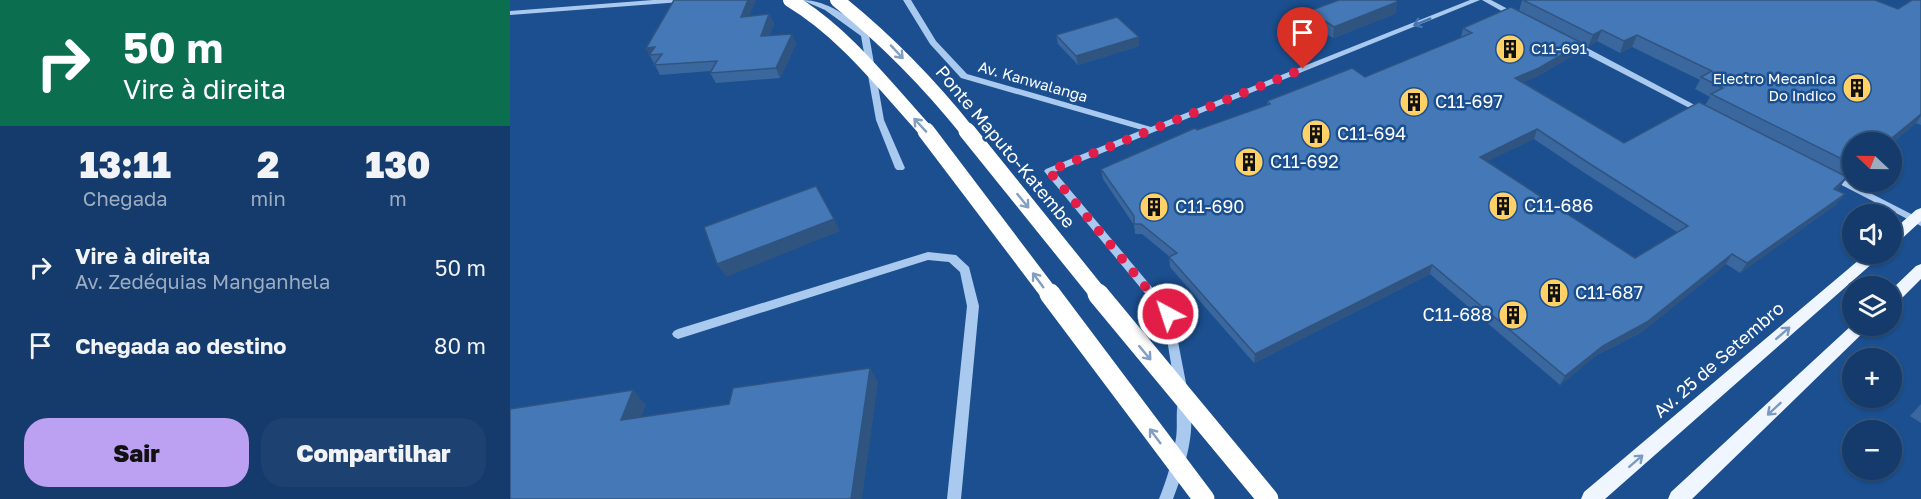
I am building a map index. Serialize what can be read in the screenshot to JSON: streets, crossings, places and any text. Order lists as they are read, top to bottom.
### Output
{
  "streets": {
    "highway": ["Ponte Maputo-Katembe"],
    "main road": ["Av. 25 de Setembro"],
    "street": ["Av. Kanwalanga"]
  },
  "places": {
    "building": [
      "C11-691",
      "Electro Mecanica Do Indico",
      "C11-697",
      "C11-694",
      "C11-692",
      "C11-686",
      "C11-690",
      "C11-687",
      "C11-688"
    ]
  },
  "north": "left",
  "page": {
    "turn": ["50 m", "Vire à direita"],
    "eta": [
      "13:11",
      "Chegada",
      "2",
      "min",
      "130",
      "m"
    ],
    "map_buttons": ["+", "−"],
    "list": [
      {
        "name": "Vire à direita",
        "note": "Av. Zedéquias Manganhela",
        "value": "50 m"
      },
      {
        "name": "Chegada ao destino",
        "value": "80 m"
      }
    ],
    "buttons": ["Sair", "Compartilhar"]
  }
}
